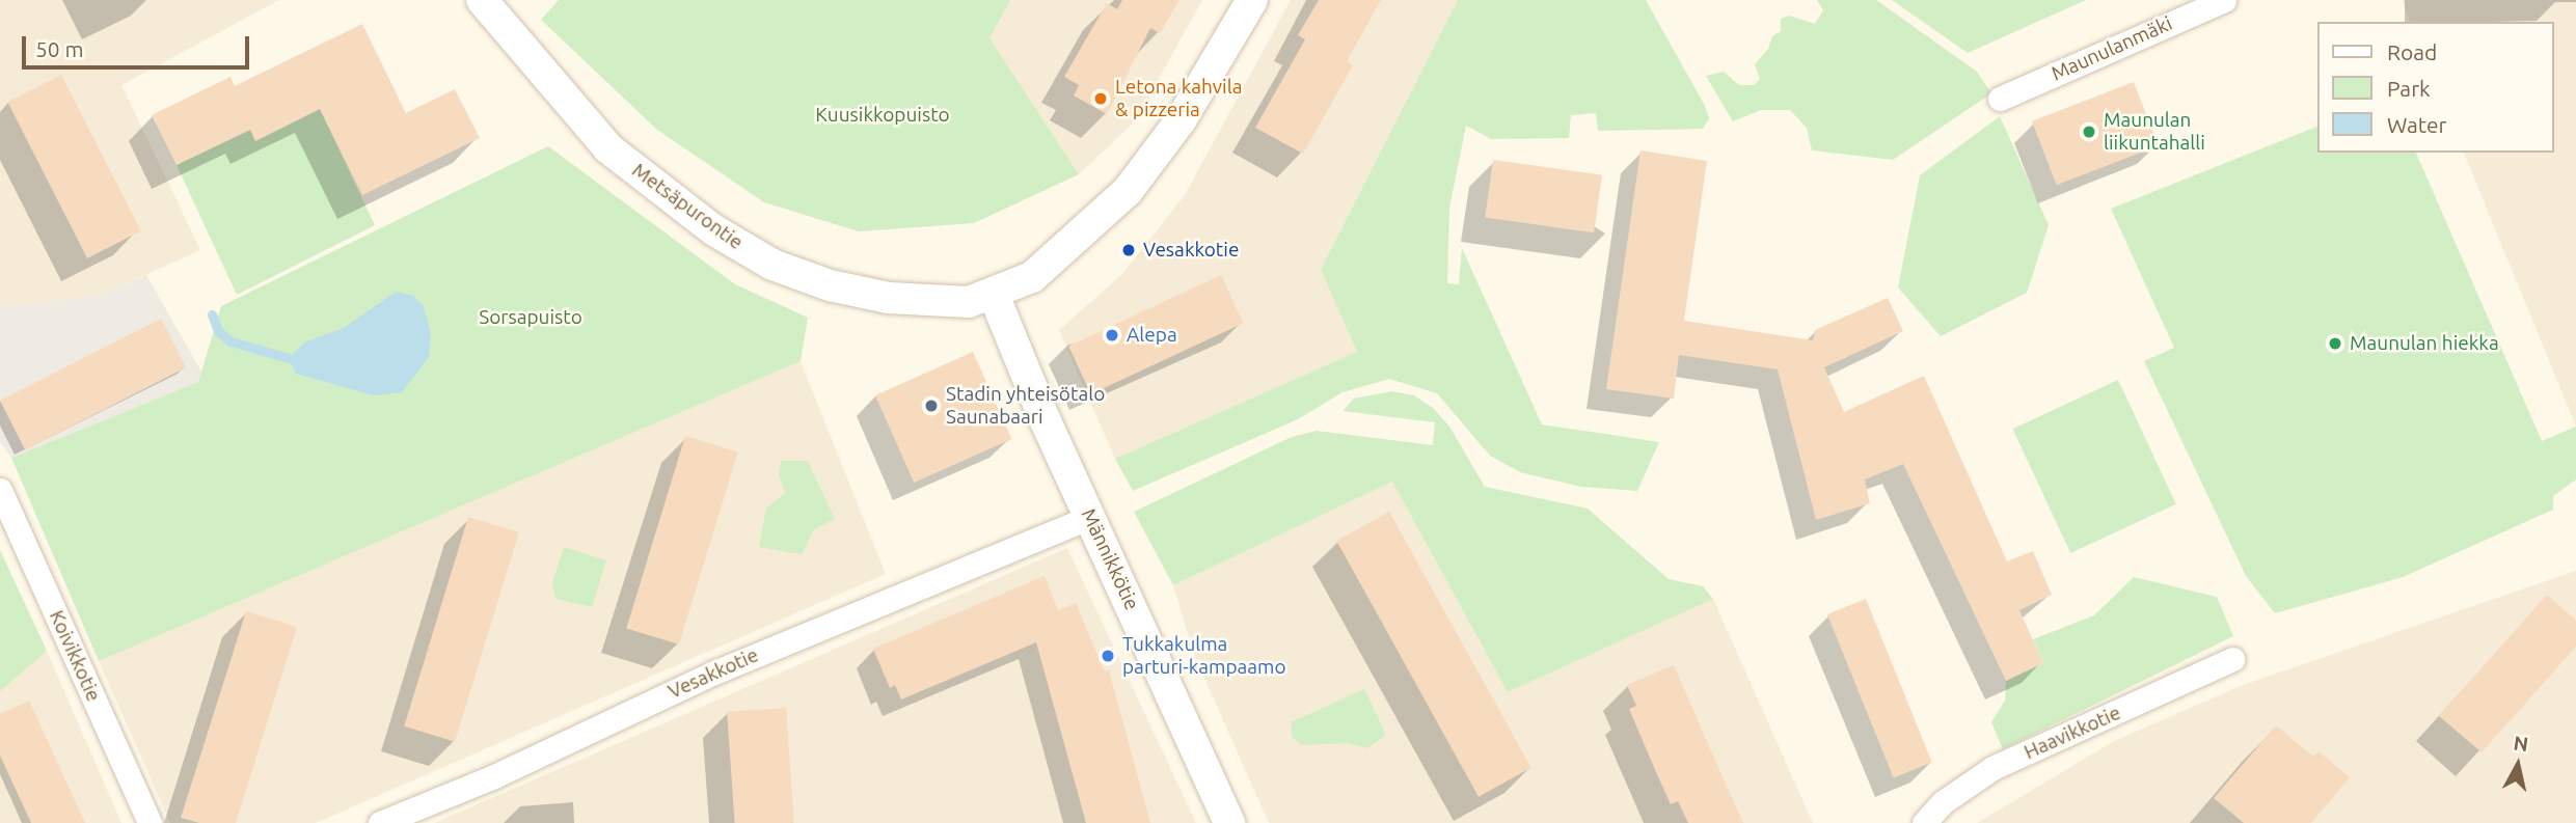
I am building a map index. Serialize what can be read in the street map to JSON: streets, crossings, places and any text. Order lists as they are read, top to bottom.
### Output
{
  "streets": {
    "street": [
      "Maunulanmäki",
      "Metsäpurontie",
      "Männikkötie",
      "Koivikkotie",
      "Vesakkotie",
      "Haavikkotie"
    ]
  },
  "crossings": [
    ["Metsäpurontie", "Männikkötie"],
    ["Männikkötie", "Vesakkotie"]
  ],
  "parks": ["Kuusikkopuisto", "Sorsapuisto"],
  "places": [
    "Letona kahvila & pizzeria",
    "Maunulan liikuntahalli",
    "Vesakkotie",
    "Alepa",
    "Maunulan hiekka",
    "Stadin yhteisötalo Saunabaari",
    "Tukkakulma parturi-kampaamo"
  ],
  "legend": ["Road", "Park", "Water"],
  "scale_bar": "50 m",
  "north": "top"
}
